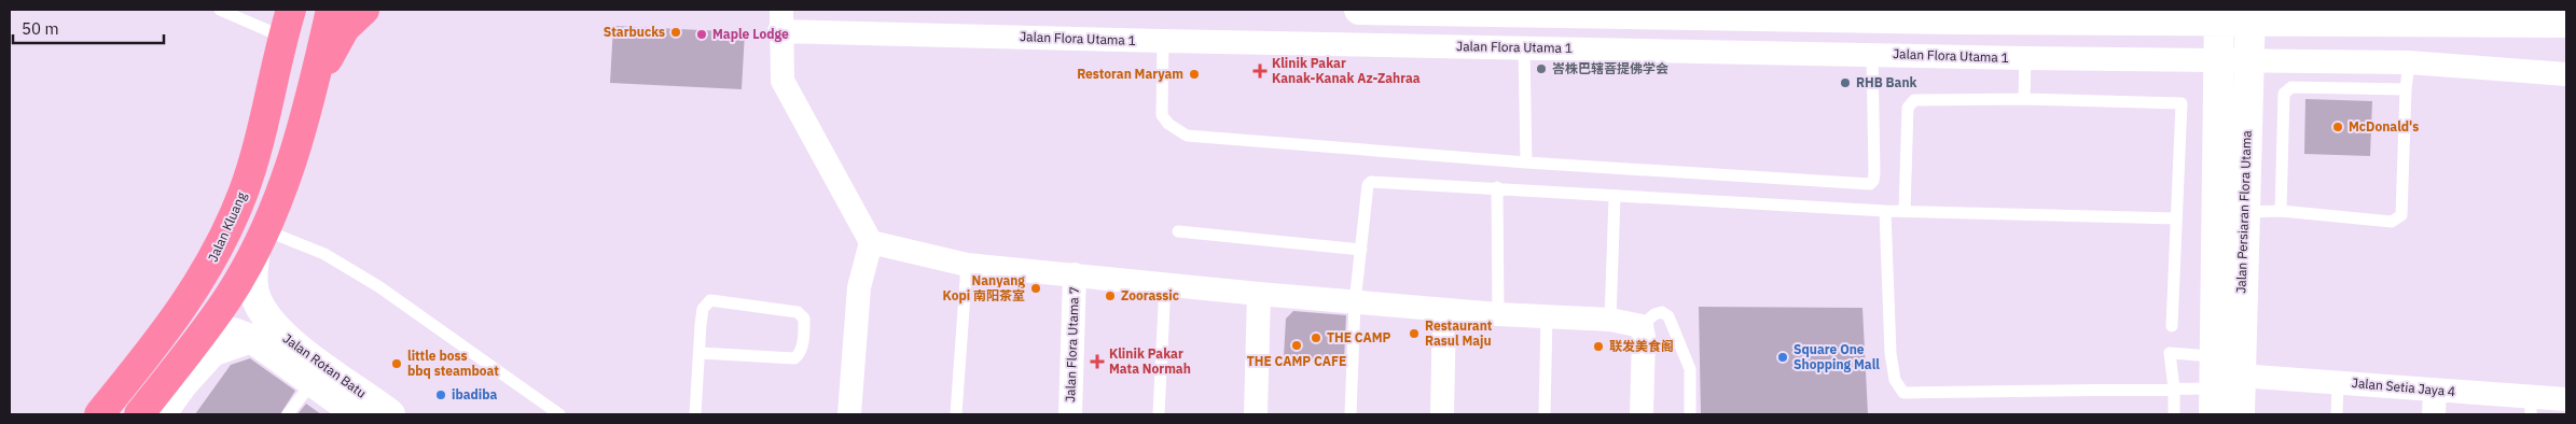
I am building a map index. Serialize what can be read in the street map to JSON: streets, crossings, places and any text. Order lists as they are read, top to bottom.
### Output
{
  "streets": {
    "highway": ["Jalan Kluang"],
    "main road": ["Jalan Persiaran Flora Utama", "Jalan Rotan Batu"],
    "street": ["Jalan Flora Utama 1", "Jalan Flora Utama 7", "Jalan Setia Jaya 4"]
  },
  "crossings": [
    ["Jalan Flora Utama 1", "Jalan Persiaran Flora Utama"],
    ["Jalan Persiaran Flora Utama", "Jalan Setia Jaya 4"]
  ],
  "places": {
    "other": [
      "Starbucks",
      "Maple Lodge",
      "峇株巴辖菩提佛学会",
      "Restoran Maryam",
      "RHB Bank",
      "McDonald's",
      "Nanyang Kopi 南阳茶室",
      "Zoorassic",
      "Restaurant Rasul Maju",
      "THE CAMP",
      "THE CAMP CAFE",
      "联发美食阁",
      "Square One Shopping Mall",
      "little boss bbq steamboat",
      "ibadiba"
    ],
    "health": ["Klinik Pakar Kanak-Kanak Az-Zahraa", "Klinik Pakar Mata Normah"]
  },
  "scale_bar": "50 m"
}
